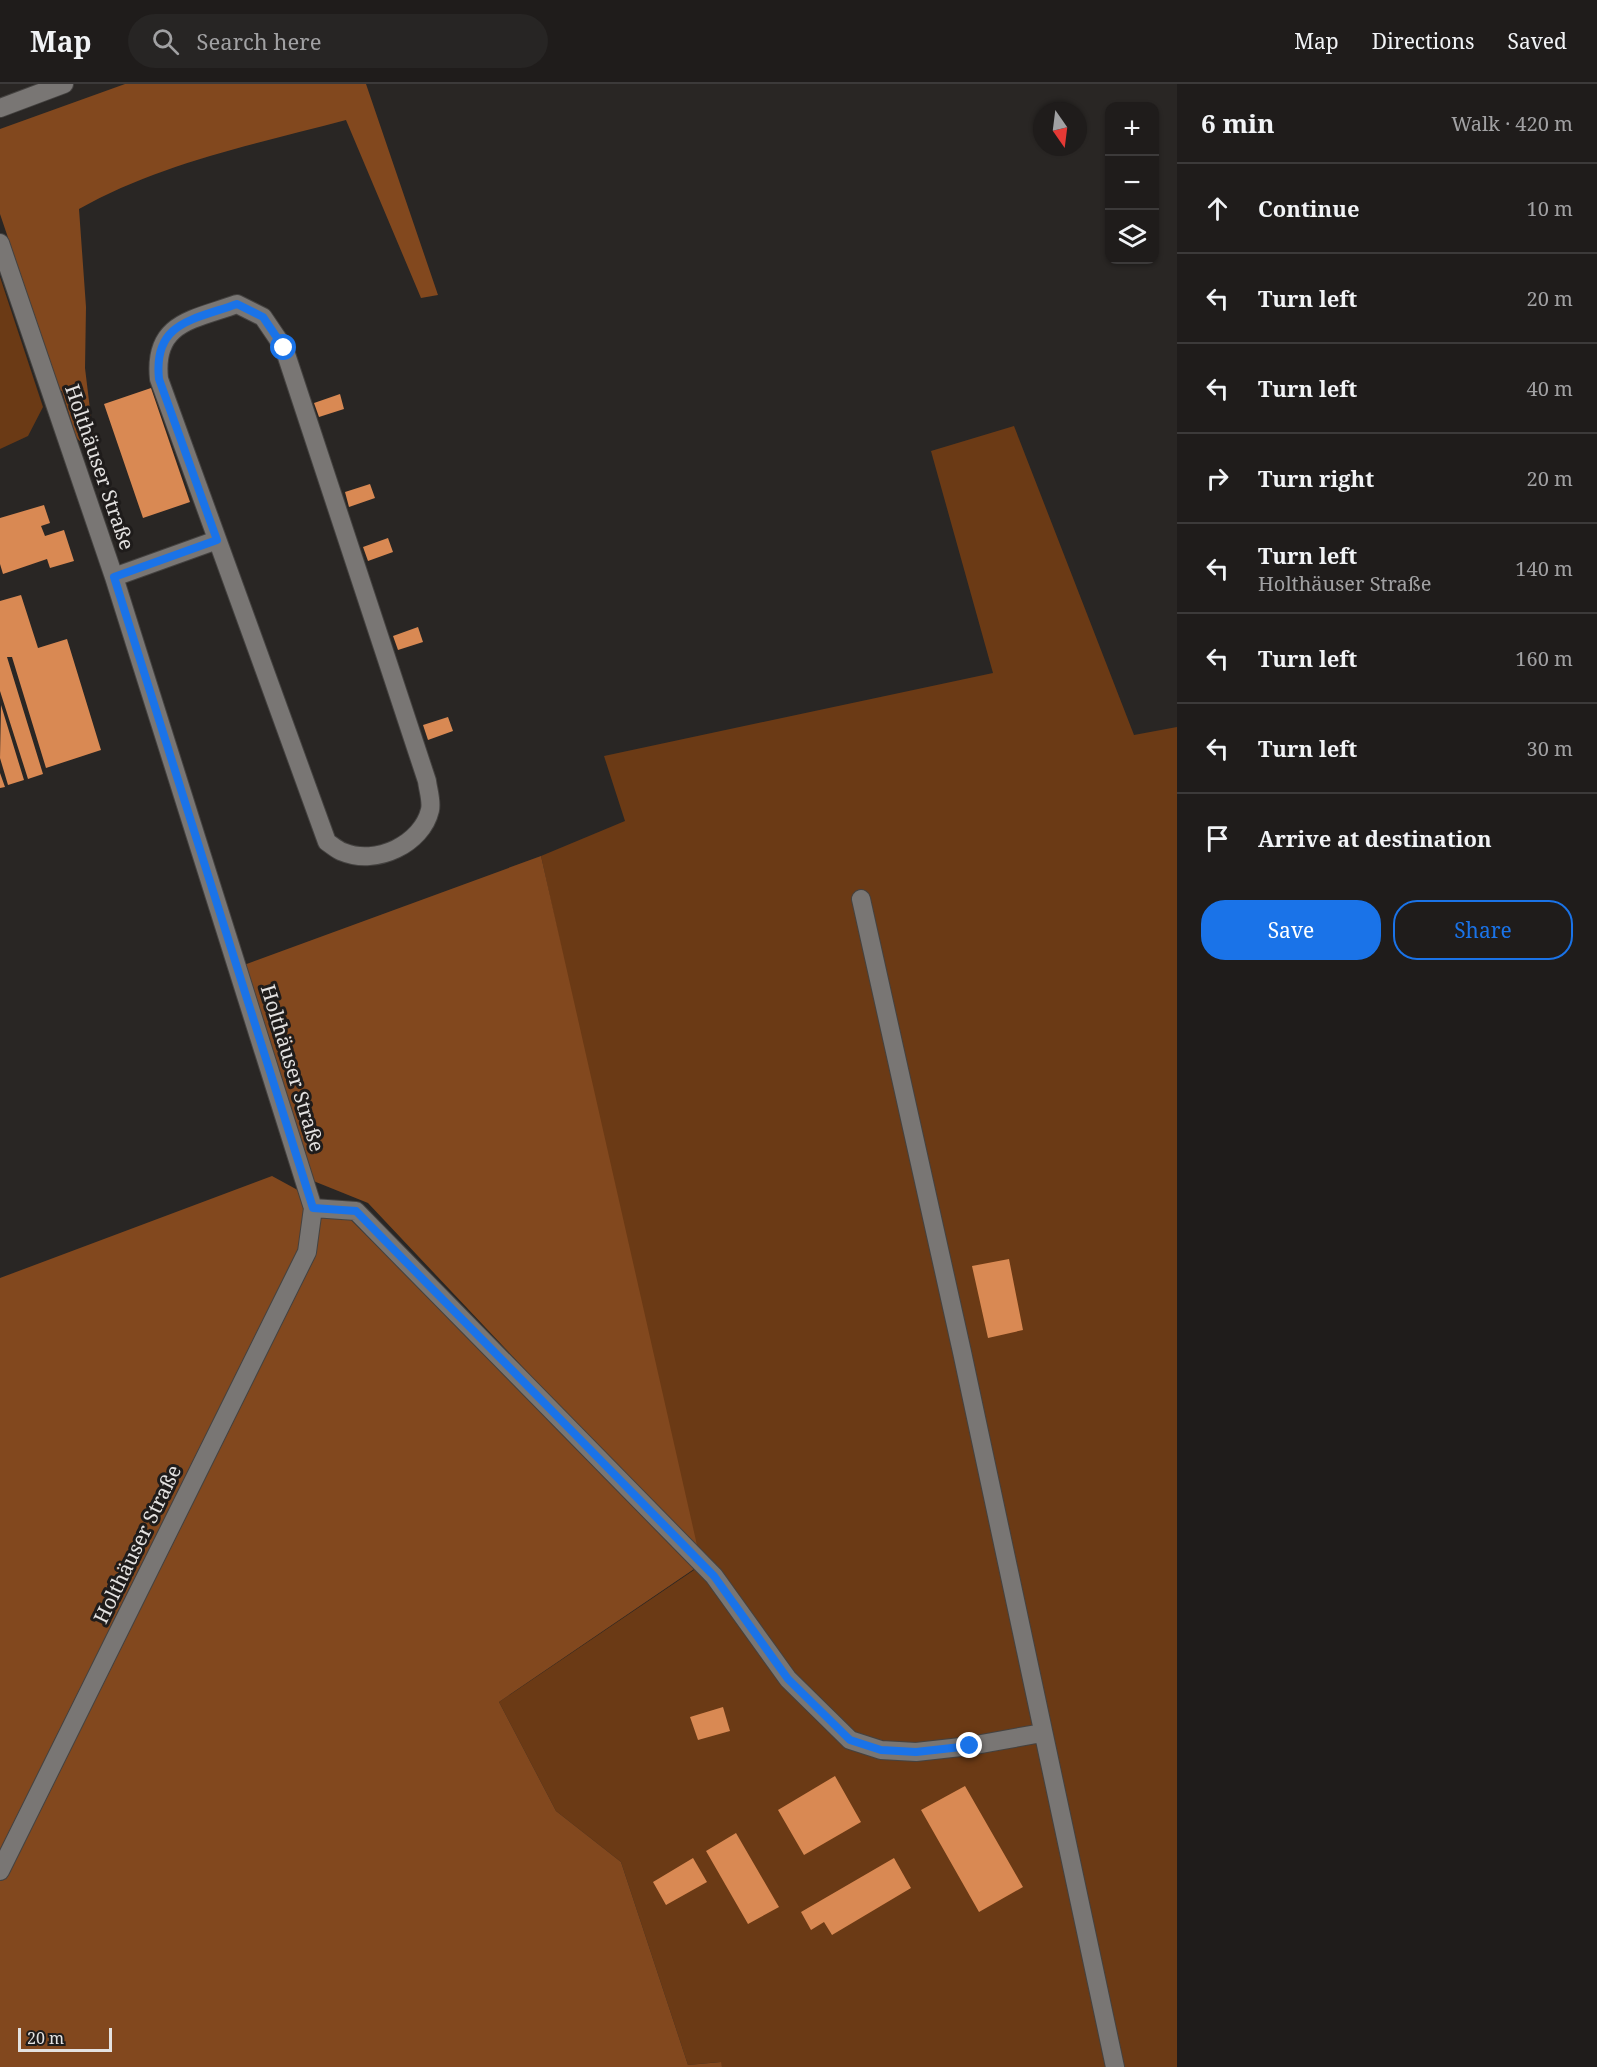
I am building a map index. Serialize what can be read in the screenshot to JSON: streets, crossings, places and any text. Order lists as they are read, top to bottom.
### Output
{
  "streets": {
    "street": ["Holthäuser Straße"]
  },
  "scale_bar": "20 m",
  "north": "bottom",
  "page": {
    "header": "Map",
    "search": "Search here",
    "nav": ["Map", "Directions", "Saved"],
    "heading": ["6 min", "Walk · 420 m"],
    "map_buttons": ["+", "−"],
    "list": [
      ["Continue", "10 m"],
      ["Turn left", "20 m"],
      ["Turn left", "40 m"],
      ["Turn right", "20 m"],
      ["Turn left", "Holthäuser Straße", "140 m"],
      ["Turn left", "160 m"],
      ["Turn left", "30 m"],
      "Arrive at destination"
    ],
    "buttons": ["Save", "Share"],
    "scale": "20 m"
  }
}
